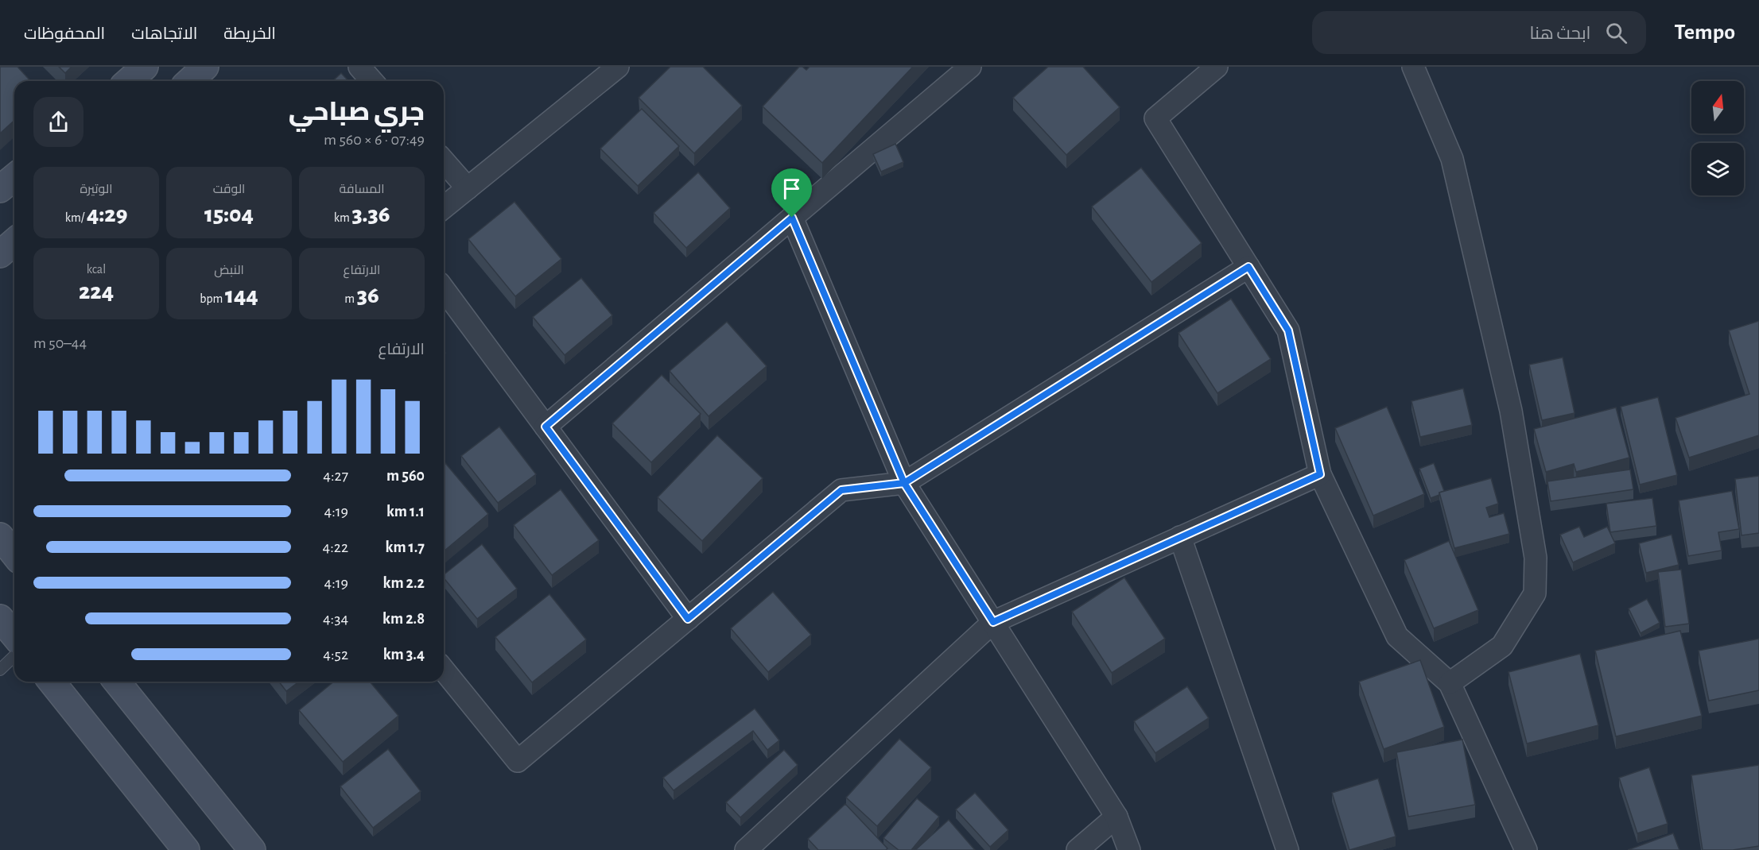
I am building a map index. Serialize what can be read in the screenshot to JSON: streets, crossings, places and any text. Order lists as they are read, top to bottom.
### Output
{
  "north": "top",
  "page": {
    "header": "Tempo",
    "search": "ابحث هنا",
    "nav": ["الخريطة", "الاتجاهات", "المحفوظات"],
    "heading": ["جري صباحي", "07:49 · 6 × 560 m"],
    "stats": [
      ["المسافة", "3.36 km"],
      ["الوقت", "15:04"],
      ["الوتيرة", "4:29 /km"],
      ["الارتفاع", "36 m"],
      ["النبض", "144 bpm"],
      ["kcal", "224"]
    ],
    "chart": ["الارتفاع", "44–50 m"],
    "list": [
      {
        "name": "560 m",
        "note": "4:27"
      },
      {
        "name": "1.1 km",
        "note": "4:19"
      },
      {
        "name": "1.7 km",
        "note": "4:22"
      },
      {
        "name": "2.2 km",
        "note": "4:19"
      },
      {
        "name": "2.8 km",
        "note": "4:34"
      },
      {
        "name": "3.4 km",
        "note": "4:52"
      }
    ]
  }
}
